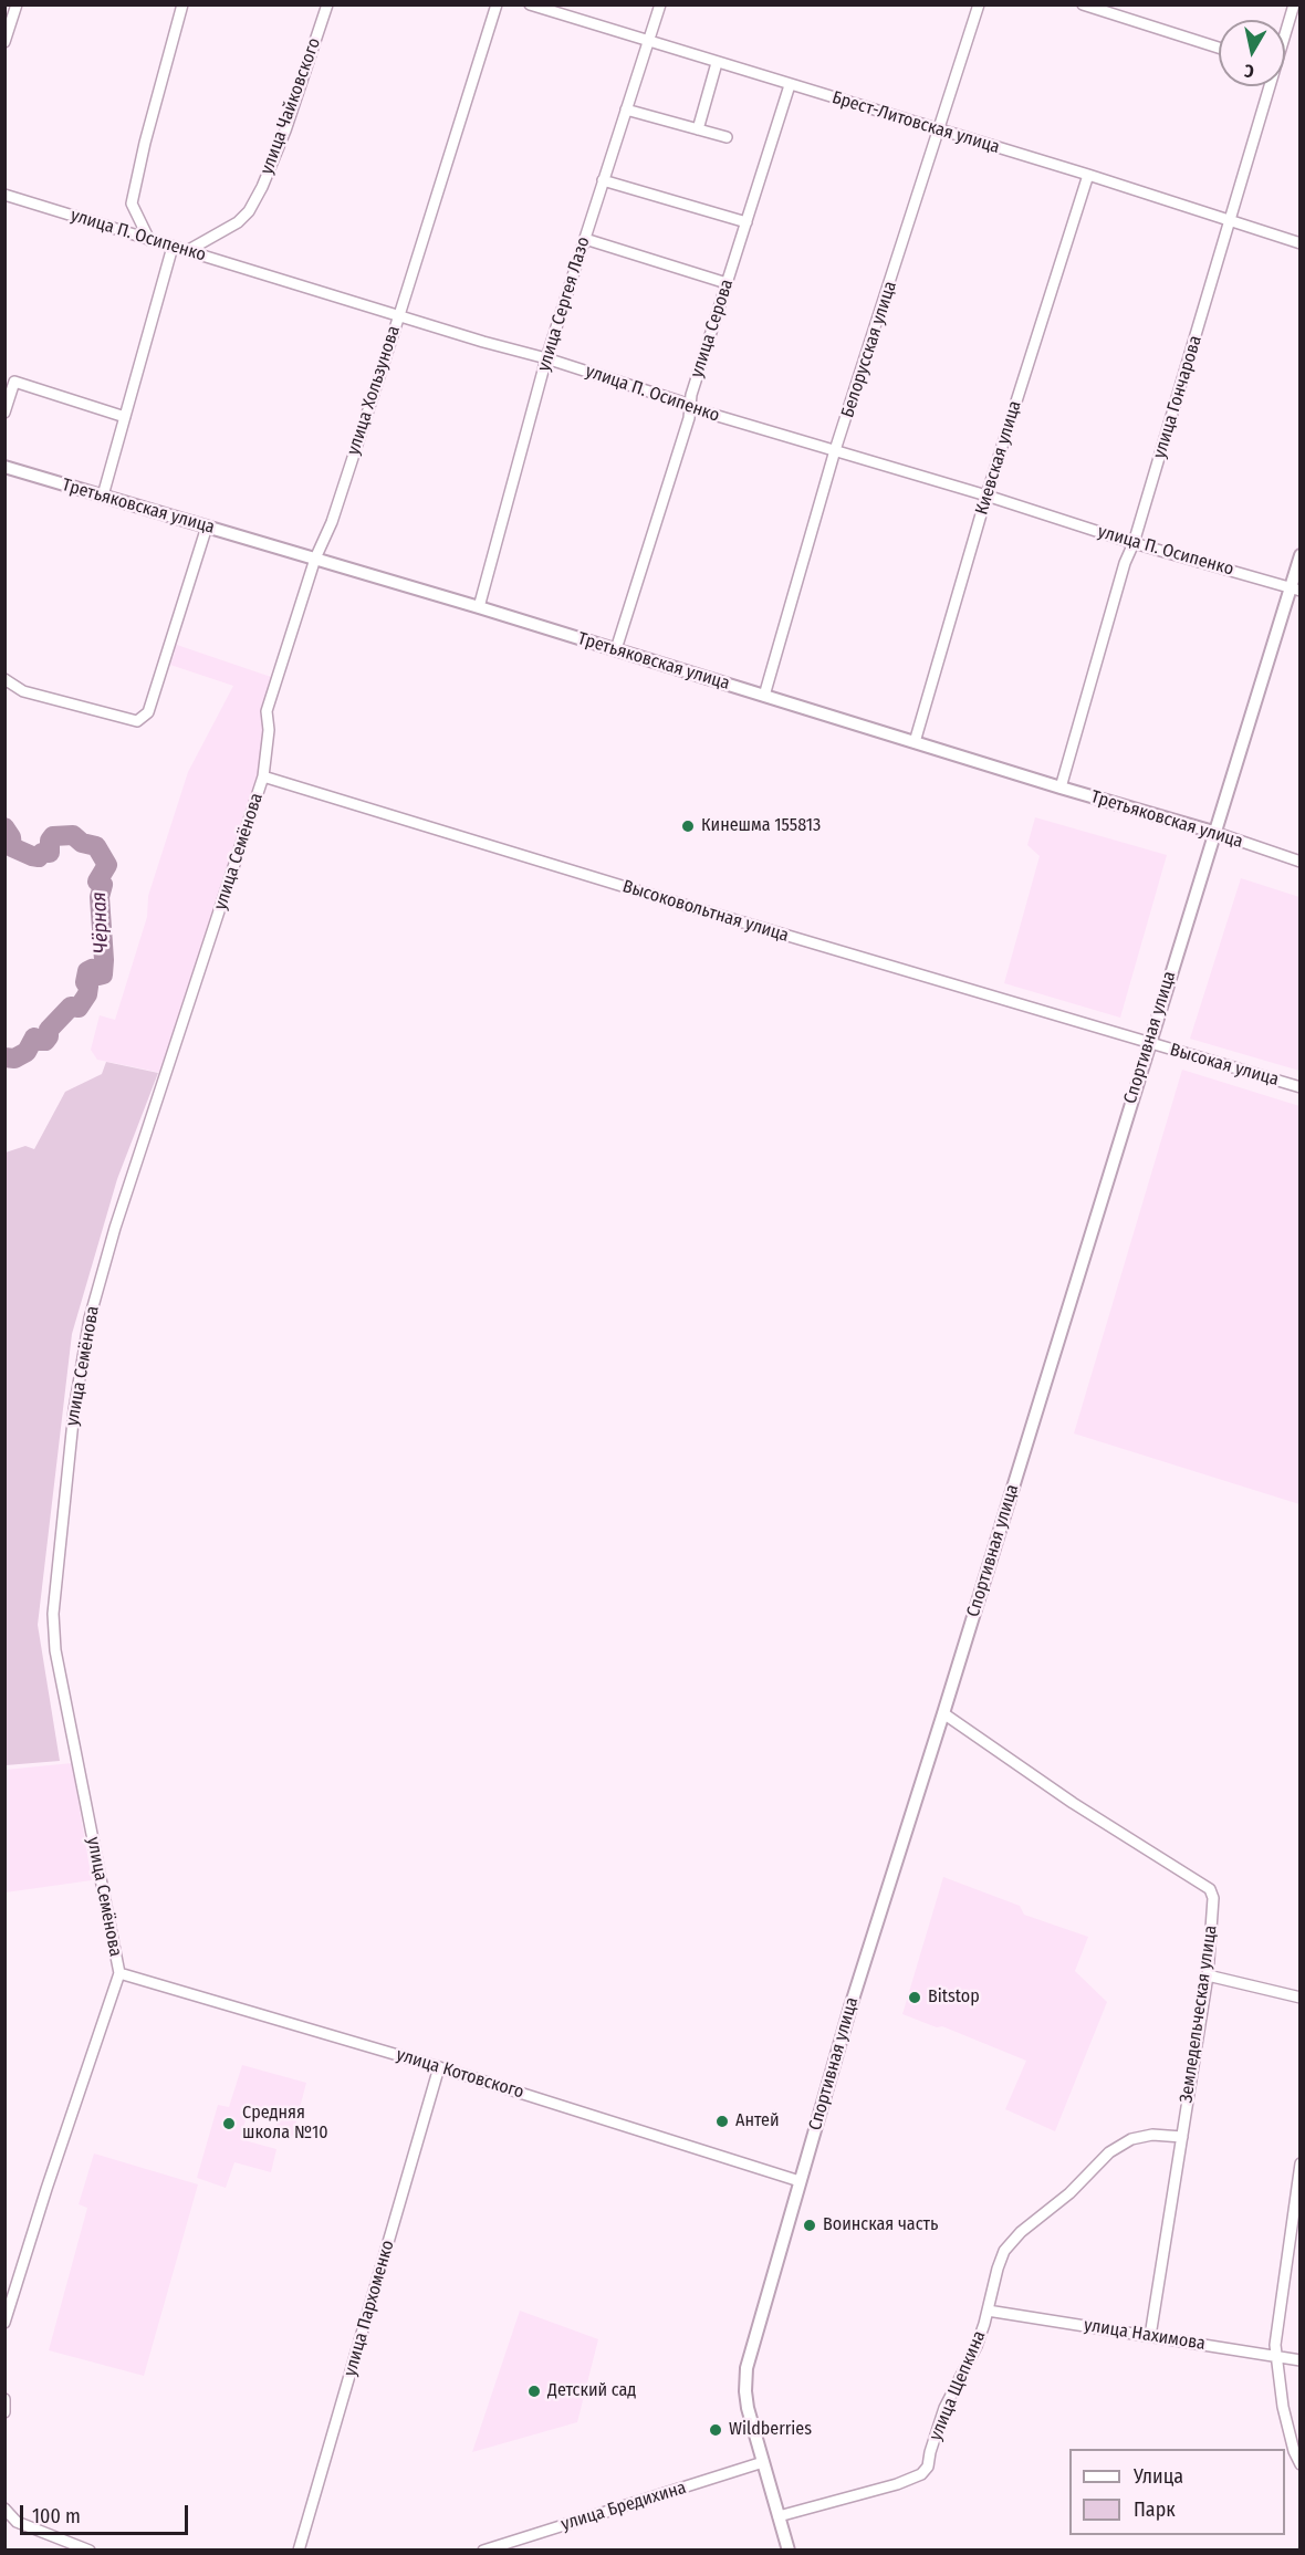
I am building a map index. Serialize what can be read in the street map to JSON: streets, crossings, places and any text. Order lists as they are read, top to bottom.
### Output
{
  "streets": {
    "street": [
      "улица Чайковского",
      "Брест-Литовская улица",
      "улица П. Осипенко",
      "улица Сергея Лазо",
      "улица Серова",
      "Белорусская улица",
      "улица Хользунова",
      "улица Гончарова",
      "Киевская улица",
      "Третьяковская улица",
      "улица Семёнова",
      "Высоковольтная улица",
      "Спортивная улица",
      "Высокая улица",
      "Земледельческая улица",
      "улица Котовского",
      "улица Пархоменко",
      "улица Нахимова",
      "улица Щепкина",
      "улица Бредихина"
    ]
  },
  "crossings": [
    ["улица Чайковского", "улица П. Осипенко"],
    ["Брест-Литовская улица", "улица Сергея Лазо"],
    ["Брест-Литовская улица", "улица Серова"],
    ["Брест-Литовская улица", "Белорусская улица"],
    ["Брест-Литовская улица", "улица Гончарова"],
    ["Брест-Литовская улица", "Киевская улица"],
    ["улица П. Осипенко", "улица Сергея Лазо"],
    ["улица П. Осипенко", "улица Серова"],
    ["улица П. Осипенко", "Белорусская улица"],
    ["улица П. Осипенко", "улица Хользунова"],
    ["улица П. Осипенко", "улица Гончарова"],
    ["улица П. Осипенко", "Киевская улица"],
    ["улица П. Осипенко", "Спортивная улица"],
    ["улица Сергея Лазо", "Третьяковская улица"],
    ["улица Серова", "Третьяковская улица"],
    ["Белорусская улица", "Третьяковская улица"],
    ["улица Хользунова", "Третьяковская улица"],
    ["улица Хользунова", "улица Семёнова"],
    ["улица Хользунова", "Высоковольтная улица"],
    ["улица Гончарова", "Третьяковская улица"],
    ["Киевская улица", "Третьяковская улица"],
    ["Третьяковская улица", "Спортивная улица"],
    ["улица Семёнова", "Высоковольтная улица"],
    ["улица Семёнова", "улица Котовского"],
    ["Высоковольтная улица", "Спортивная улица"],
    ["Высоковольтная улица", "Высокая улица"],
    ["Спортивная улица", "Высокая улица"],
    ["Спортивная улица", "Земледельческая улица"],
    ["Спортивная улица", "улица Котовского"],
    ["Спортивная улица", "улица Щепкина"],
    ["Спортивная улица", "улица Бредихина"],
    ["Земледельческая улица", "улица Нахимова"],
    ["Земледельческая улица", "улица Щепкина"],
    ["улица Котовского", "улица Пархоменко"],
    ["улица Нахимова", "улица Щепкина"]
  ],
  "water": ["Чёрная"],
  "places": [
    "Кинешма 155813",
    "Bitstop",
    "Антей",
    "Средняя школа №10",
    "Воинская часть",
    "Детский сад",
    "Wildberries"
  ],
  "legend": ["Улица", "Парк"],
  "scale_bar": "100 m",
  "north": "bottom"
}
